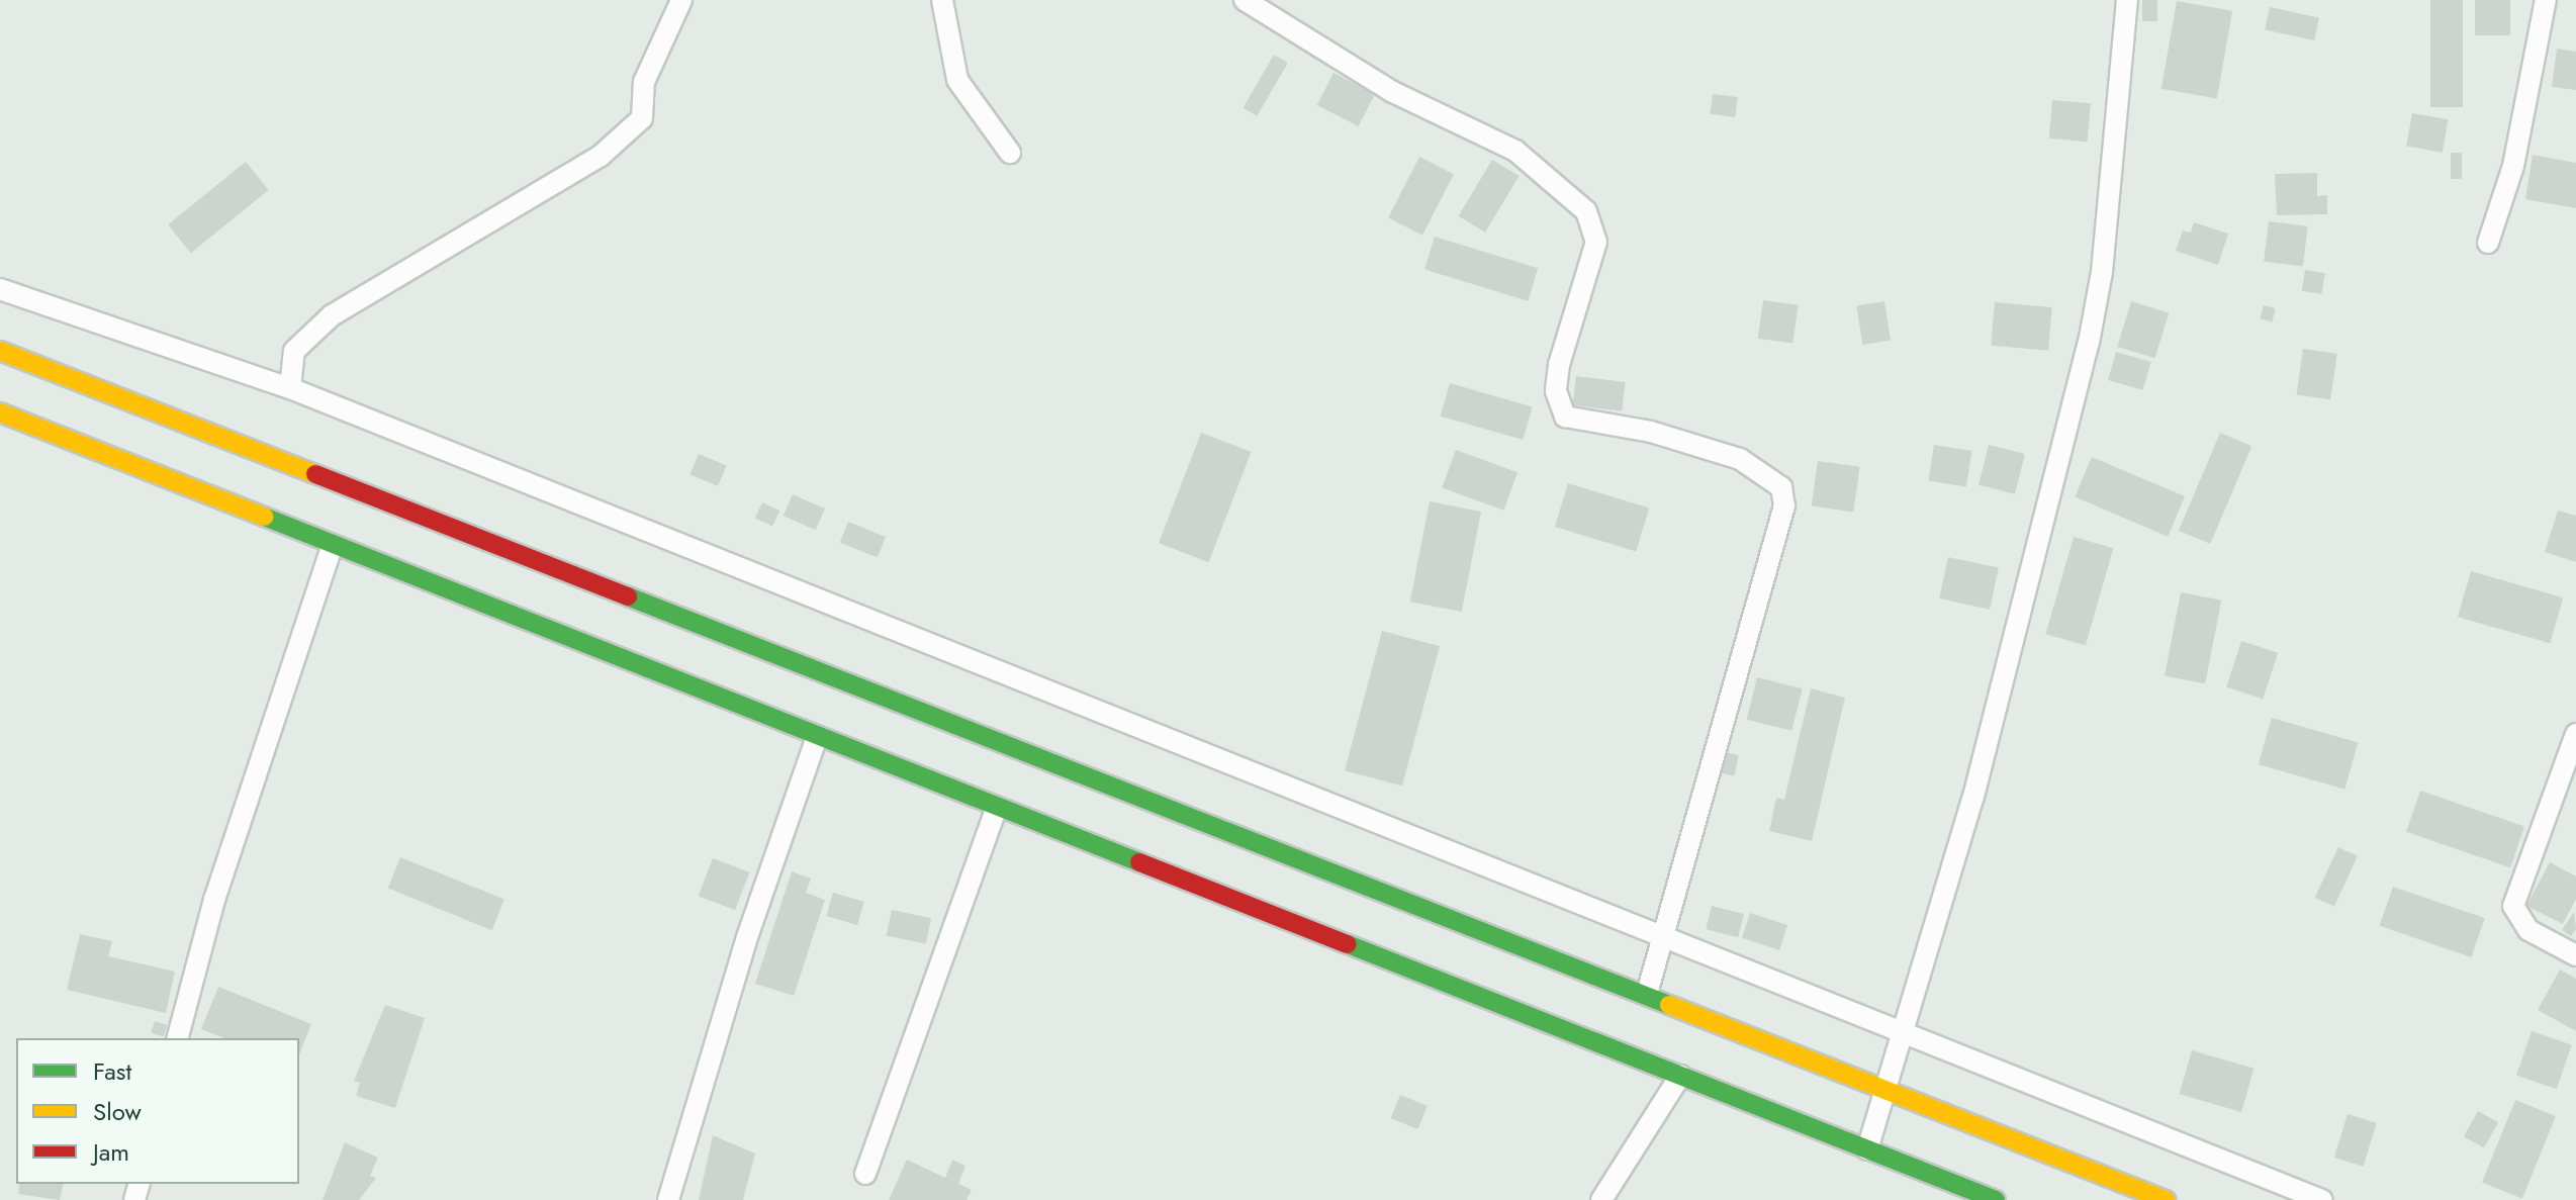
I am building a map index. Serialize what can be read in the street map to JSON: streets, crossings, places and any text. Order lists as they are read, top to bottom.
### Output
{
  "legend": ["Fast", "Slow", "Jam"]
}
